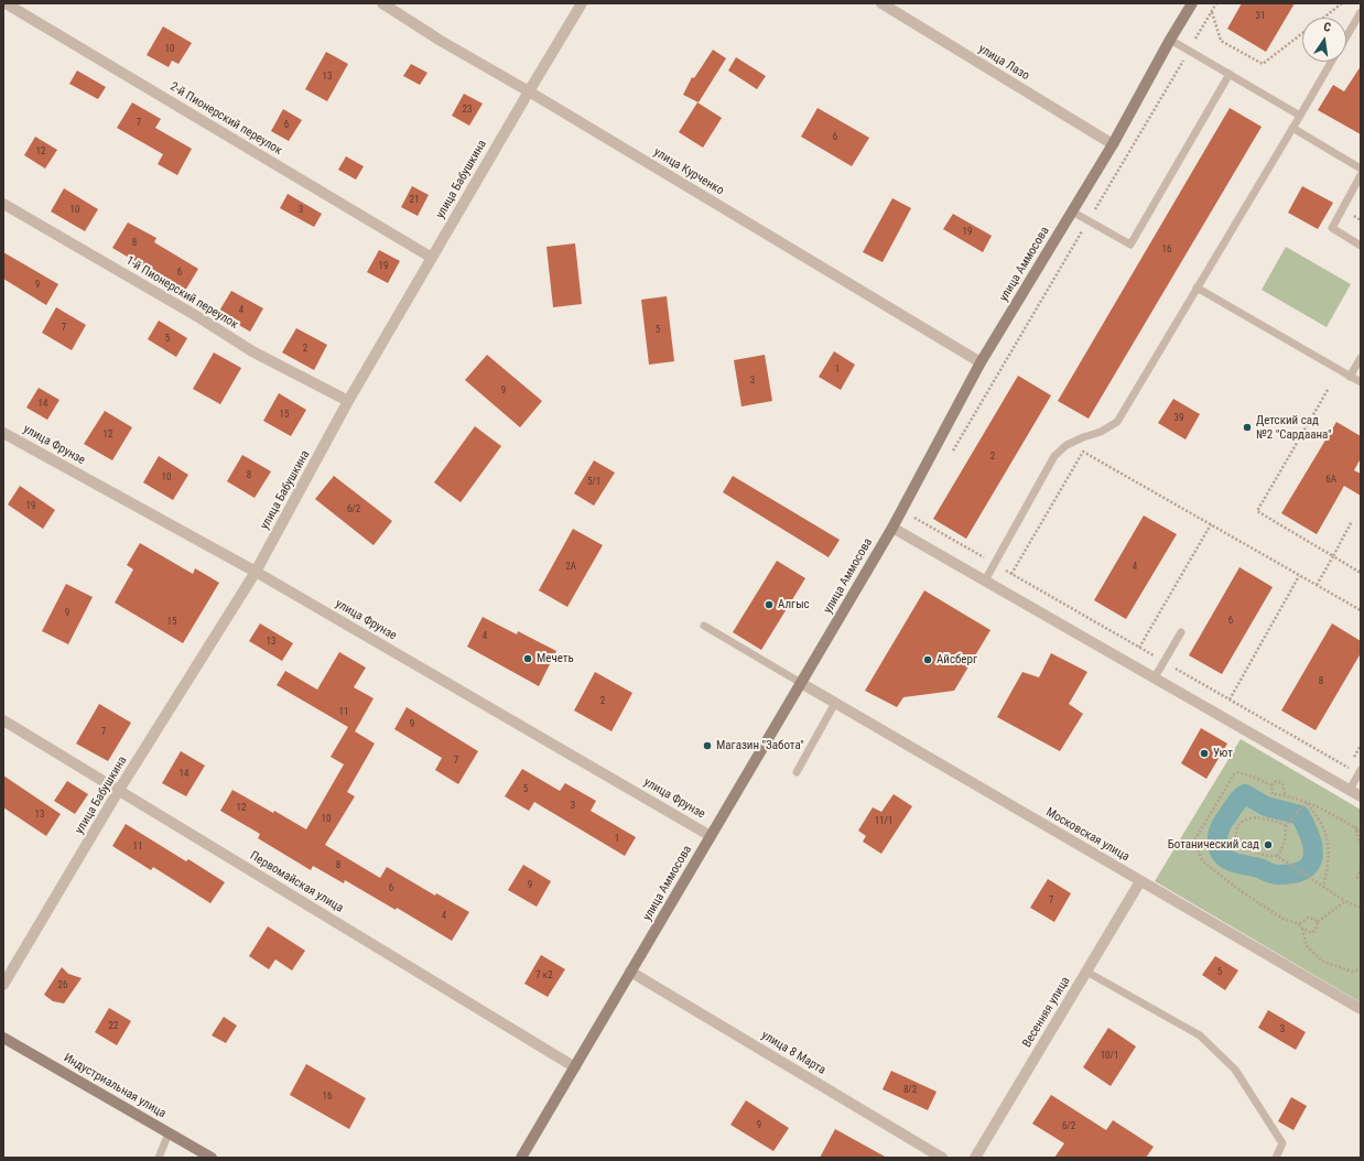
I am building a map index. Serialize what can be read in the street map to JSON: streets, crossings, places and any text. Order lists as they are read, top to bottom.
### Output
{
  "streets": {
    "main road": ["улица Аммосова", "Индустриальная улица"],
    "street": [
      "улица Лазо",
      "2-й Пионерский переулок",
      "улица Курченко",
      "улица Бабушкина",
      "1-й Пионерский переулок",
      "улица Фрунзе",
      "Московская улица",
      "Первомайская улица",
      "Весенняя улица",
      "улица 8 Марта"
    ]
  },
  "crossings": [
    ["улица Лазо", "улица Аммосова"],
    ["2-й Пионерский переулок", "улица Бабушкина"],
    ["улица Курченко", "улица Бабушкина"],
    ["улица Курченко", "улица Аммосова"],
    ["улица Бабушкина", "1-й Пионерский переулок"],
    ["улица Бабушкина", "улица Фрунзе"],
    ["улица Бабушкина", "Первомайская улица"],
    ["улица Аммосова", "улица Фрунзе"],
    ["улица Аммосова", "Московская улица"],
    ["улица Аммосова", "Первомайская улица"],
    ["улица Аммосова", "улица 8 Марта"],
    ["Московская улица", "Весенняя улица"]
  ],
  "places": [
    "Детский сад №2 \"Сардаана\"",
    "Алгыс",
    "Мечеть",
    "Айсберг",
    "Магазин \"Забота\"",
    "Уют",
    "Ботанический сад"
  ],
  "house_numbers": [
    "31",
    "10",
    "13",
    "23",
    "7",
    "6",
    "6",
    "12",
    "21",
    "10",
    "3",
    "19",
    "8",
    "16",
    "19",
    "6",
    "9",
    "4",
    "7",
    "5",
    "5",
    "2",
    "1",
    "3",
    "9",
    "14",
    "15",
    "39",
    "12",
    "2",
    "8",
    "10",
    "6А",
    "5/1",
    "19",
    "6/2",
    "2А",
    "4",
    "9",
    "6",
    "15",
    "4",
    "13",
    "8",
    "2",
    "11",
    "9",
    "7",
    "7",
    "14",
    "5",
    "3",
    "12",
    "13",
    "10",
    "11/1",
    "1",
    "11",
    "8",
    "9",
    "6",
    "7",
    "4",
    "5",
    "7 к2",
    "26",
    "22",
    "3",
    "10/1",
    "8/2",
    "16",
    "9",
    "6/2"
  ],
  "north": "top"
}
